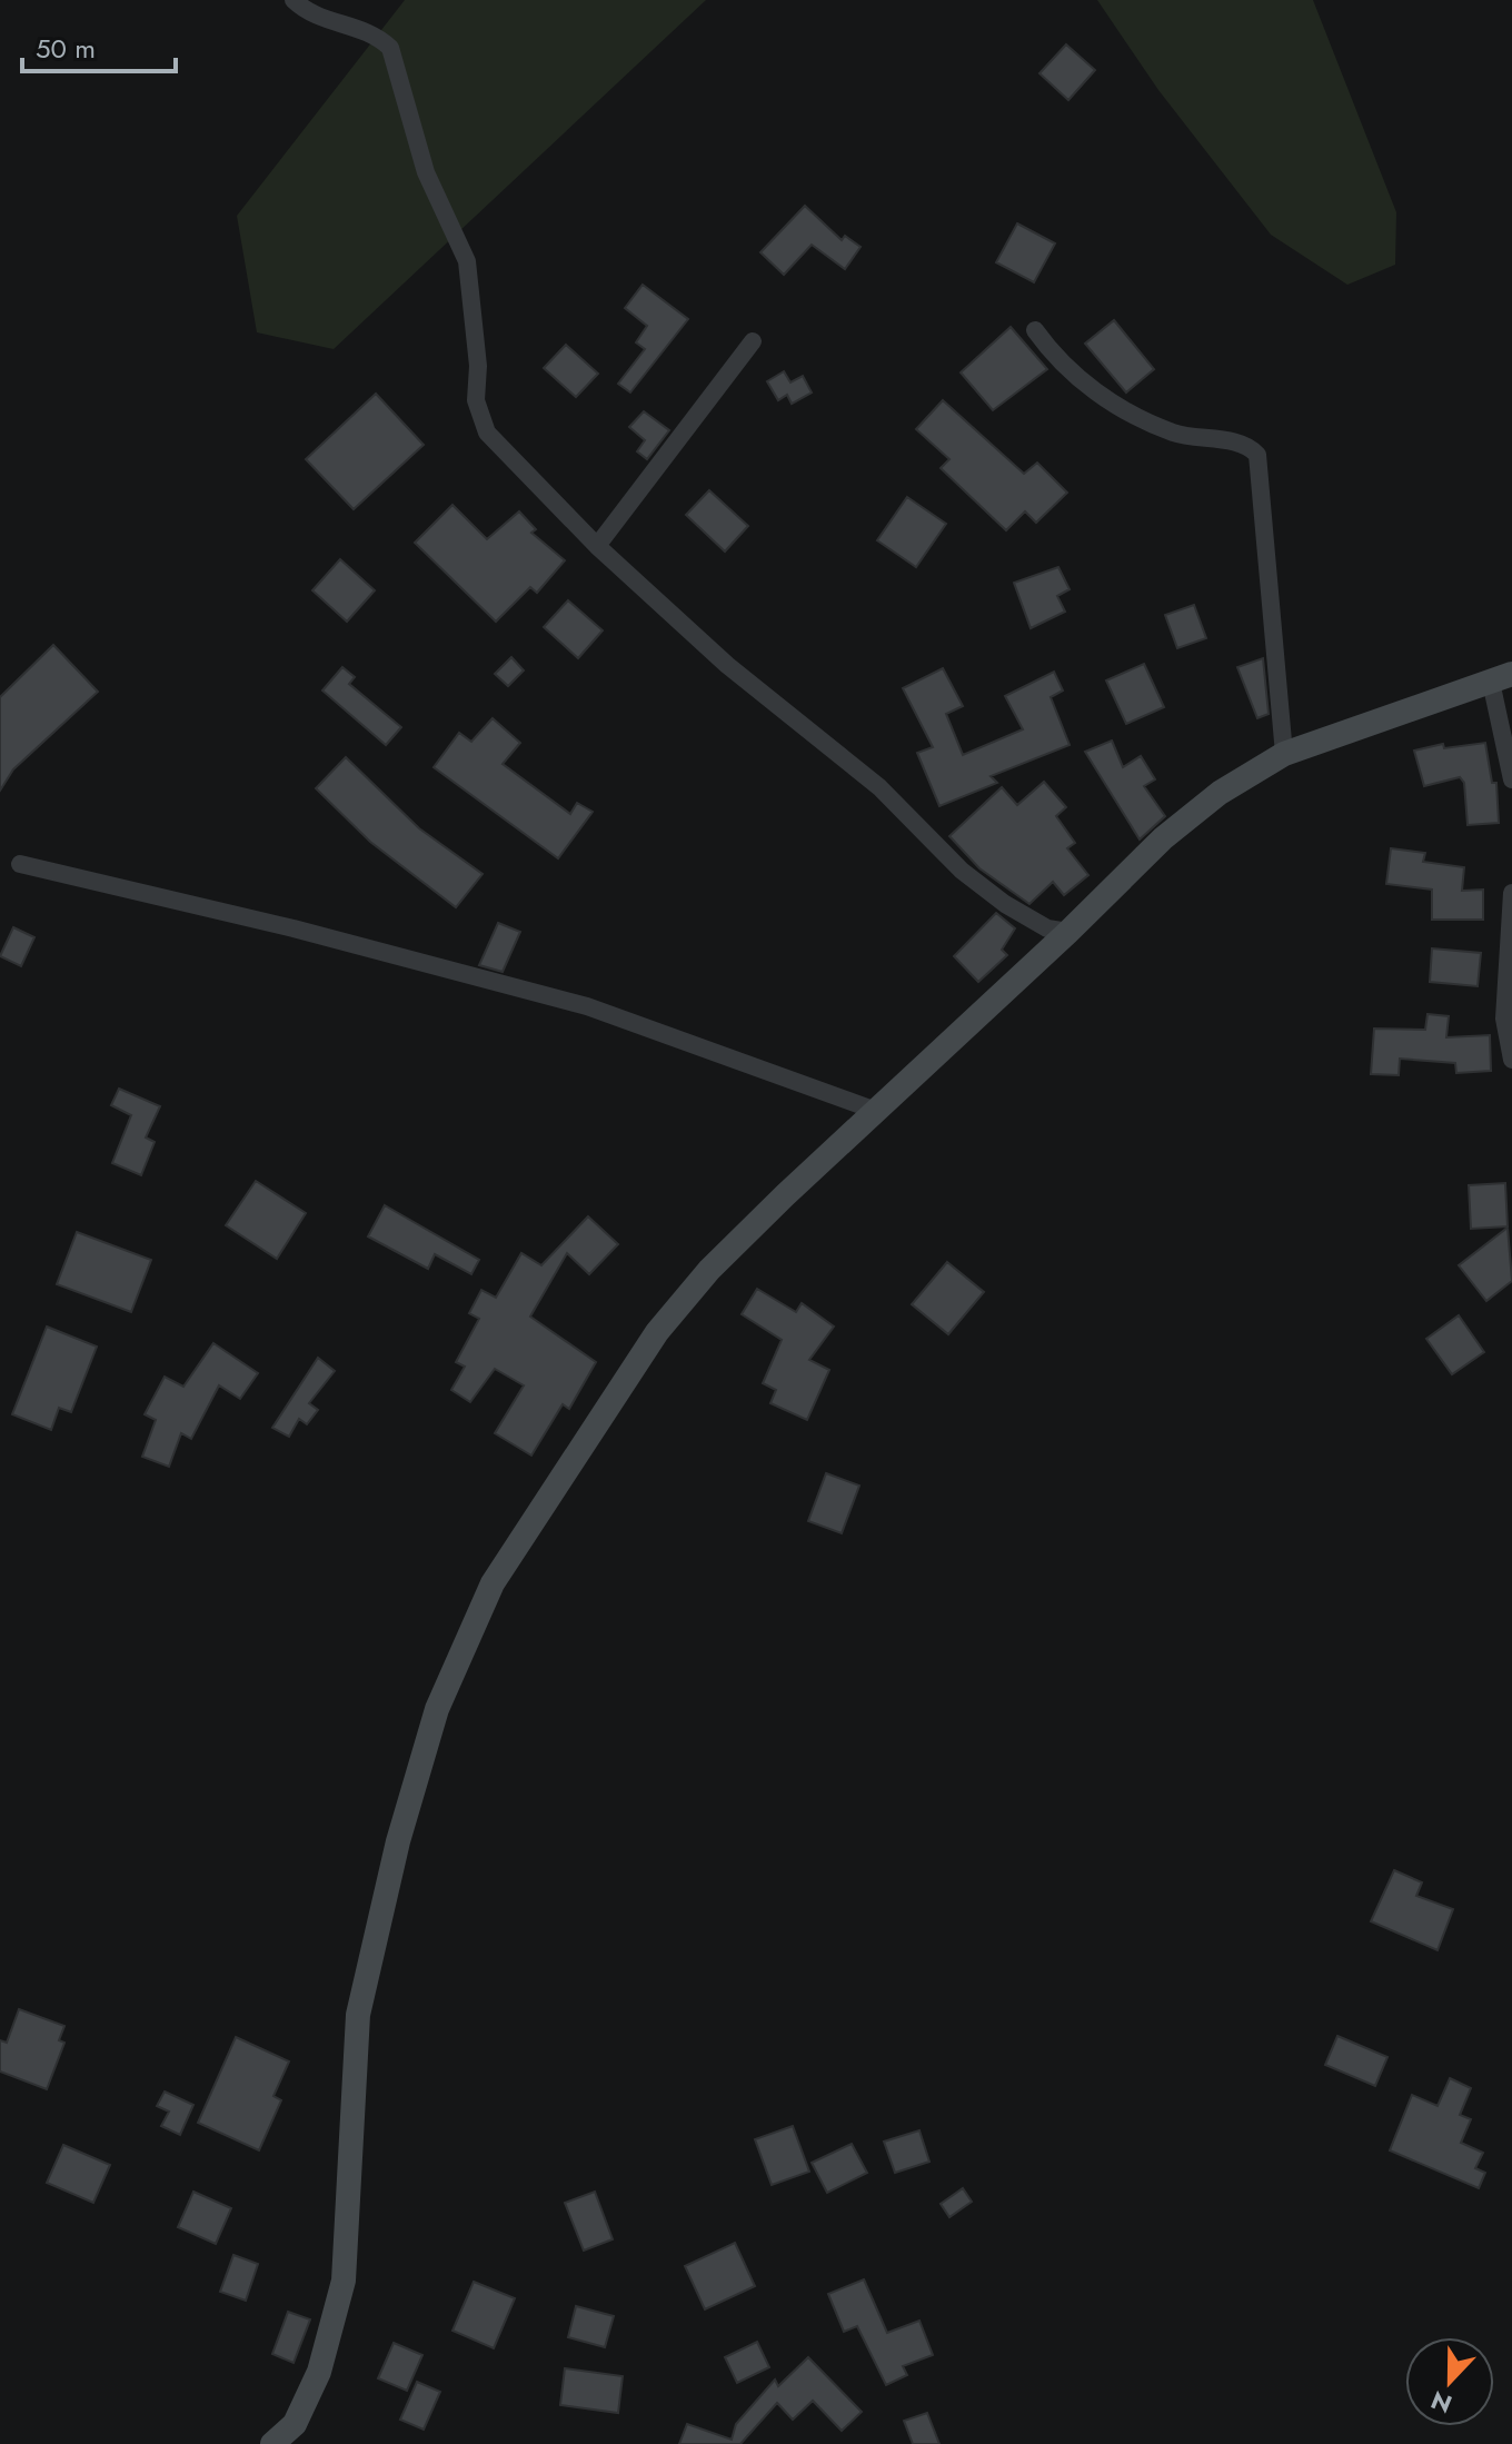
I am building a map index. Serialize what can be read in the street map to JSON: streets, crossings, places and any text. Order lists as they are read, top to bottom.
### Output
{
  "scale_bar": "50 m",
  "north": "bottom"
}
